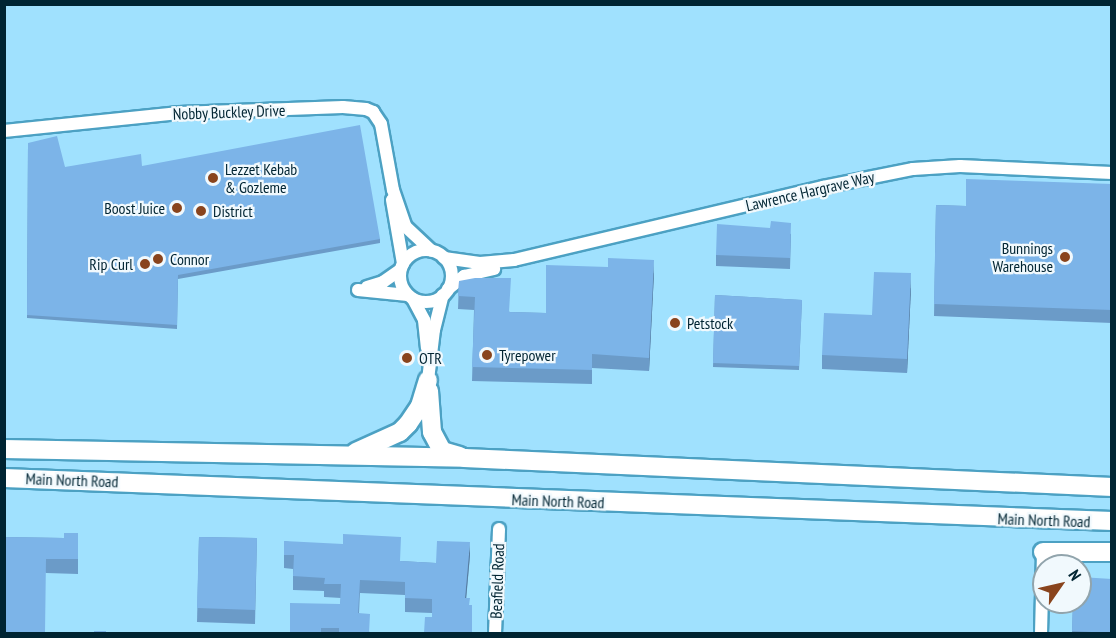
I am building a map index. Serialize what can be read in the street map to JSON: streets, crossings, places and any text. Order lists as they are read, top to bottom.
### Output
{
  "streets": {
    "highway": ["Main North Road"],
    "street": ["Nobby Buckley Drive", "Lawrence Hargrave Way", "Beafield Road"]
  },
  "crossings": [
    ["Nobby Buckley Drive", "Lawrence Hargrave Way"]
  ],
  "places": [
    "Lezzet Kebab & Gozleme",
    "Boost Juice",
    "District",
    "Bunnings Warehouse",
    "Connor",
    "Rip Curl",
    "Petstock",
    "Tyrepower",
    "OTR"
  ],
  "north": "top right"
}
